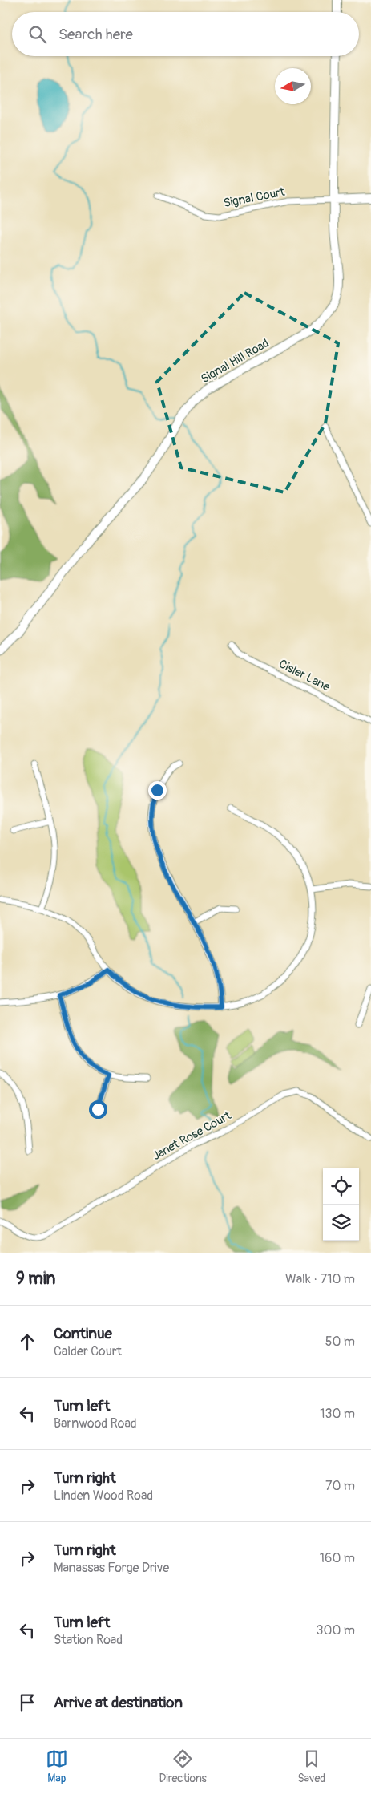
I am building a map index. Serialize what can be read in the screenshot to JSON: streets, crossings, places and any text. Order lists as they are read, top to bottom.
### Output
{
  "streets": {
    "main road": ["Signal Hill Road"],
    "street": ["Signal Court", "Cisler Lane", "Janet Rose Court"]
  },
  "crossings": [
    ["Signal Court", "Signal Hill Road"]
  ],
  "north": "left",
  "page": {
    "search": "Search here",
    "heading": ["9 min", "Walk · 710 m"],
    "list": [
      ["Continue", "Calder Court", "50 m"],
      ["Turn left", "Barnwood Road", "130 m"],
      ["Turn right", "Linden Wood Road", "70 m"],
      ["Turn right", "Manassas Forge Drive", "160 m"],
      ["Turn left", "Station Road", "300 m"],
      "Arrive at destination"
    ],
    "nav": ["Map", "Directions", "Saved"]
  }
}
